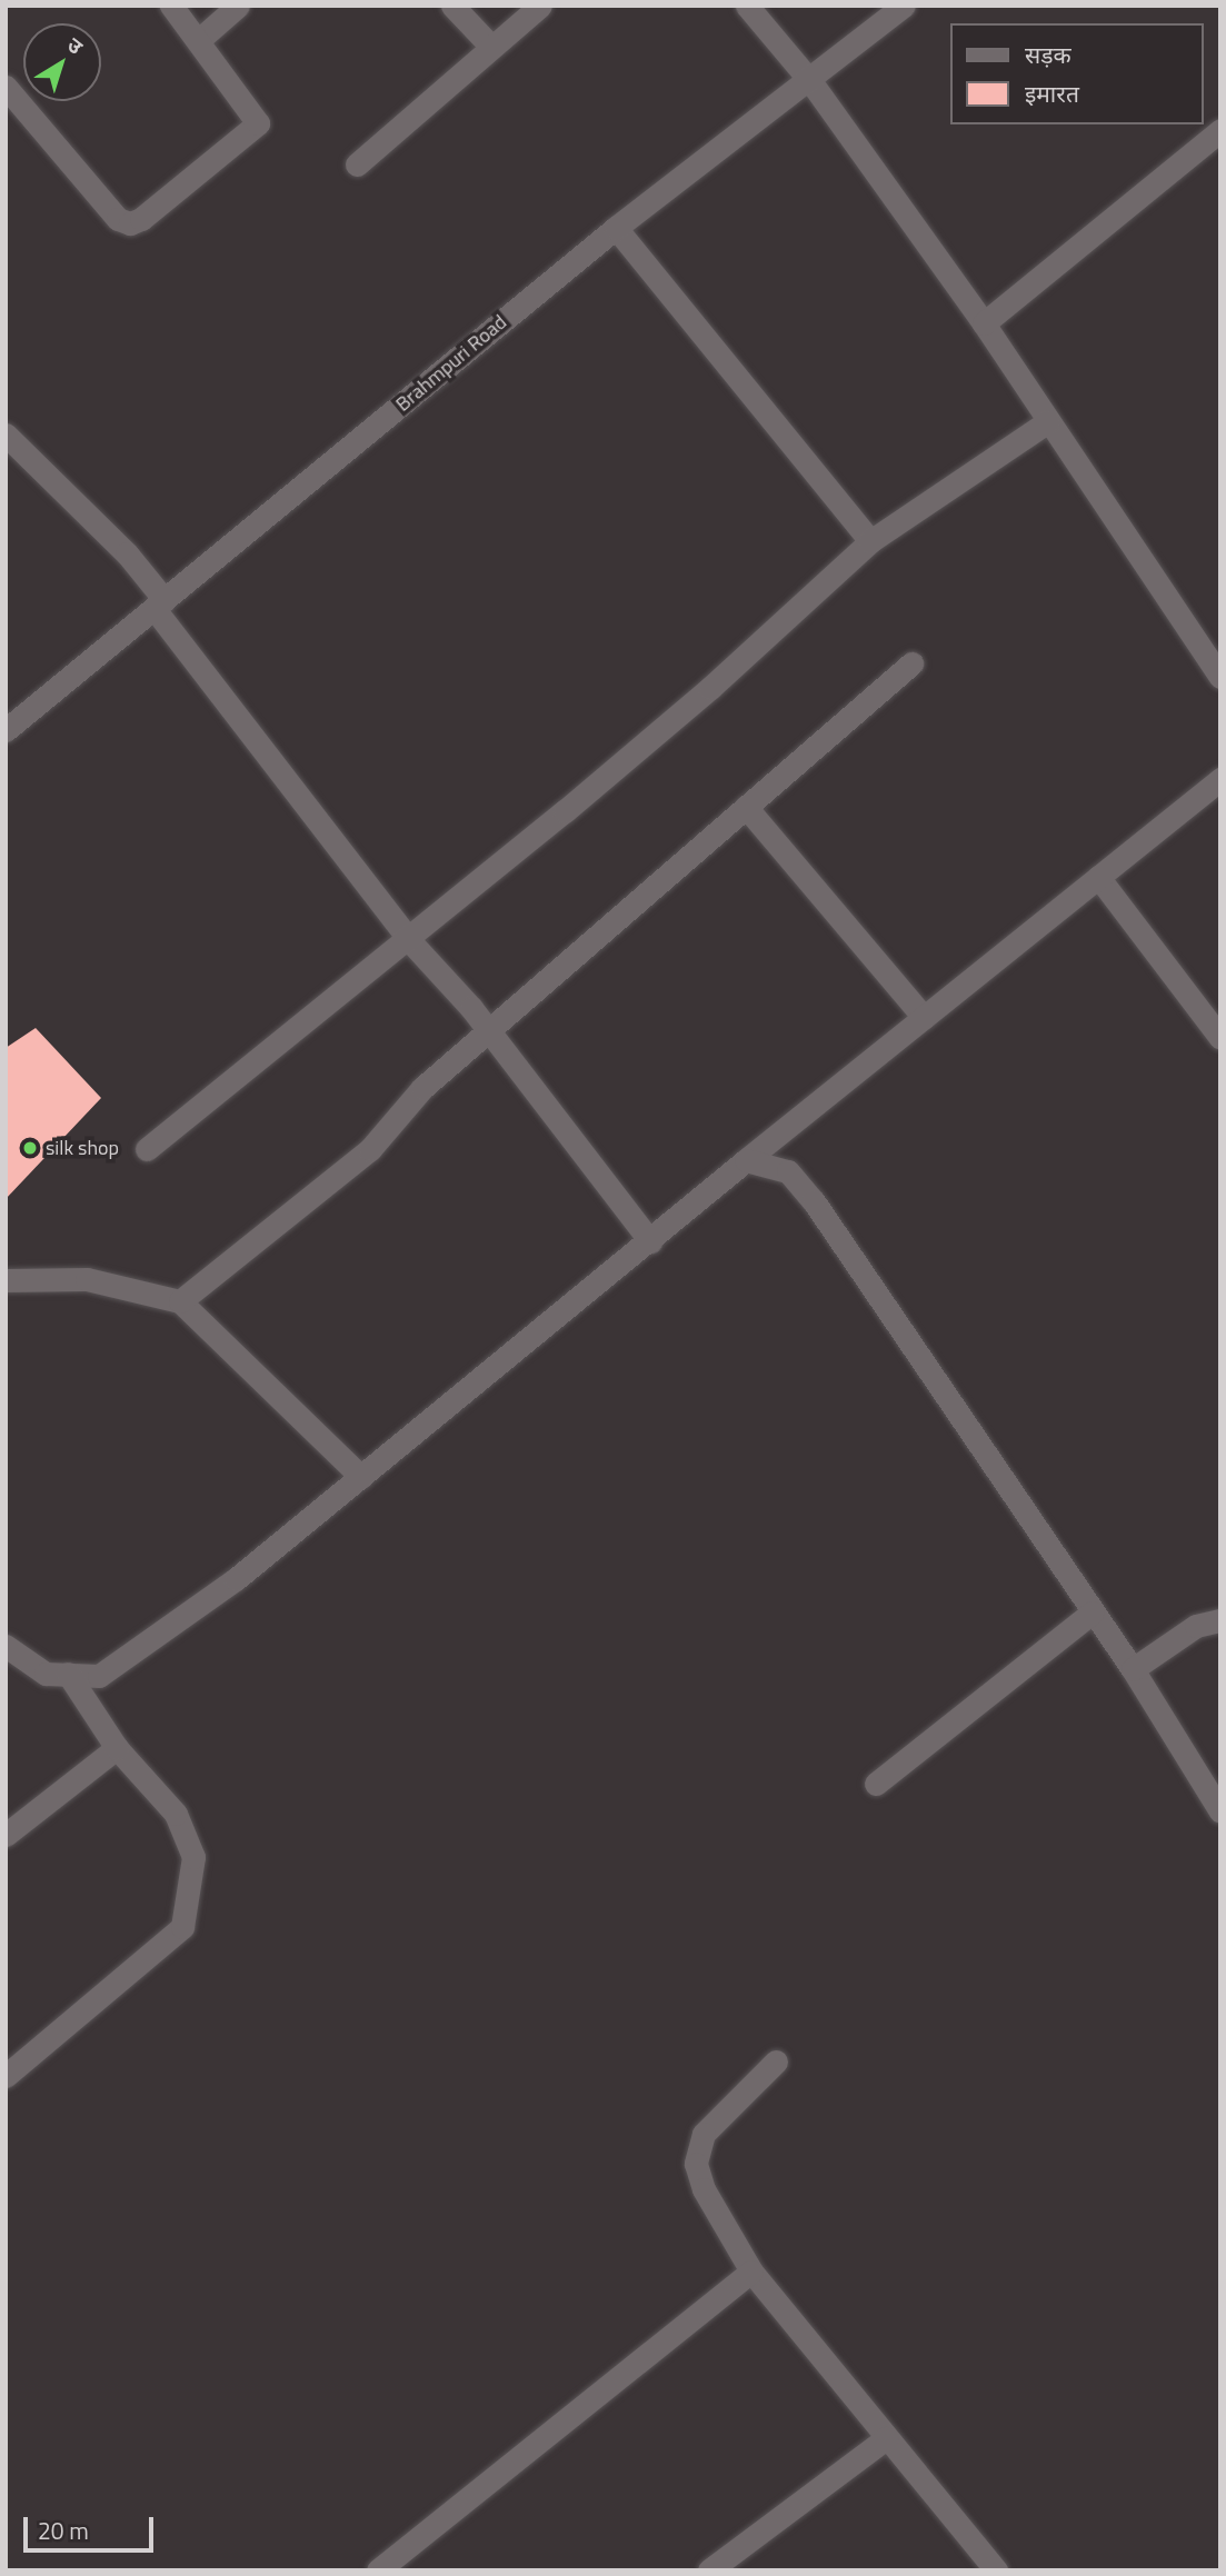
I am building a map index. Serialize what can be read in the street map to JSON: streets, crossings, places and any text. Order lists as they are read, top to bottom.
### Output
{
  "streets": {
    "street": ["Brahmpuri Road"]
  },
  "places": ["silk shop"],
  "legend": ["सड़क", "इमारत"],
  "scale_bar": "20 m",
  "north": "top right"
}
